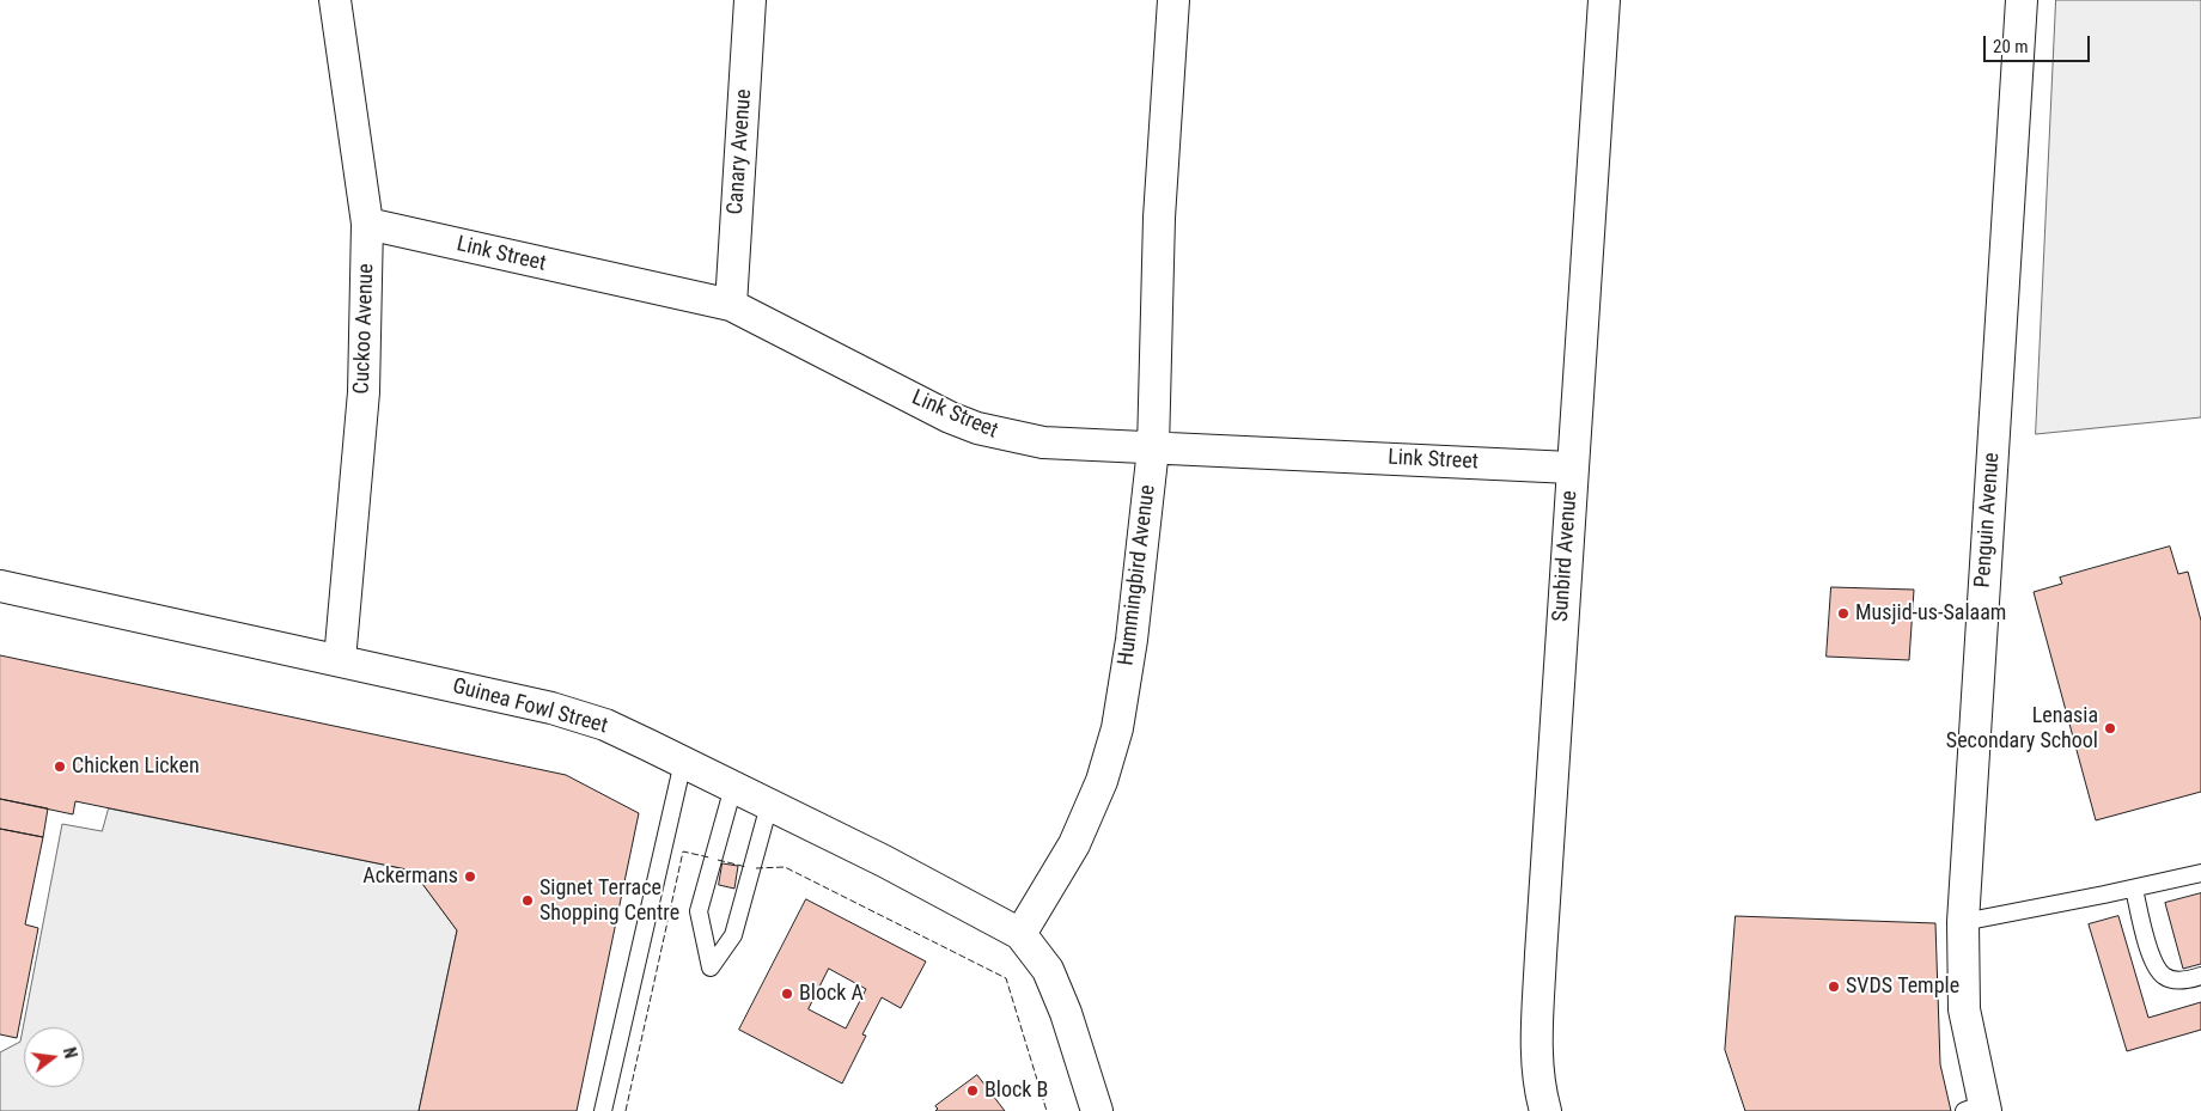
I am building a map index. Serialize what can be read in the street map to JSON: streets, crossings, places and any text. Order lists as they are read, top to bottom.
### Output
{
  "streets": {
    "street": [
      "Canary Avenue",
      "Link Street",
      "Cuckoo Avenue",
      "Penguin Avenue",
      "Sunbird Avenue",
      "Hummingbird Avenue",
      "Guinea Fowl Street"
    ]
  },
  "crossings": [
    ["Canary Avenue", "Link Street"],
    ["Link Street", "Cuckoo Avenue"],
    ["Link Street", "Sunbird Avenue"],
    ["Link Street", "Hummingbird Avenue"],
    ["Cuckoo Avenue", "Guinea Fowl Street"],
    ["Hummingbird Avenue", "Guinea Fowl Street"]
  ],
  "places": [
    "Musjid-us-Salaam",
    "Lenasia Secondary School",
    "Chicken Licken",
    "Ackermans",
    "Signet Terrace Shopping Centre",
    "SVDS Temple",
    "Block A",
    "Block B"
  ],
  "scale_bar": "20 m",
  "north": "right"
}
